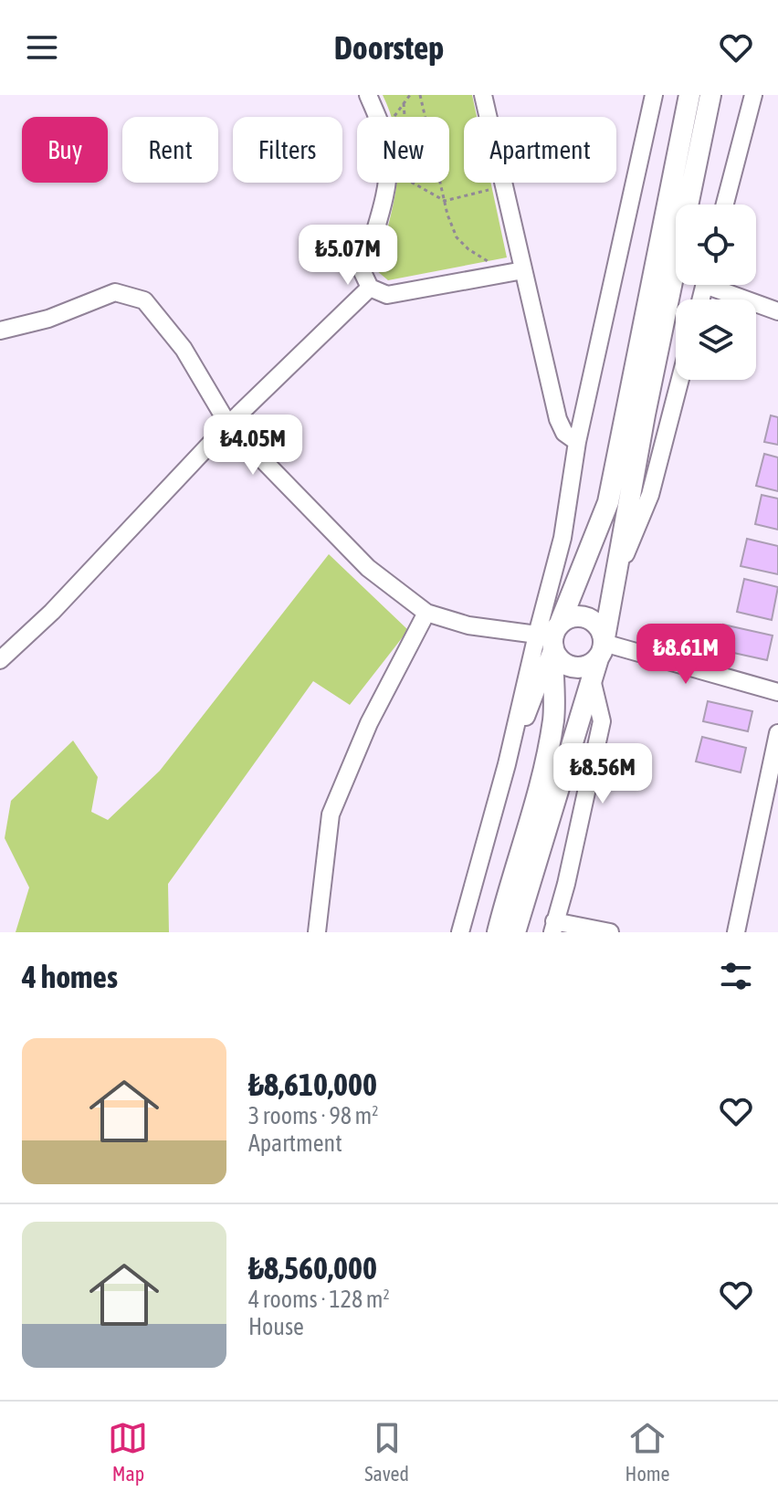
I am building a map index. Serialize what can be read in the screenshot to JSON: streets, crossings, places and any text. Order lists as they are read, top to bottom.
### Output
{
  "page": {
    "header": "Doorstep",
    "chip": [
      "Buy",
      "Rent",
      "Filters",
      "New",
      "Apartment"
    ],
    "price": [
      "₺5.07M",
      "₺4.05M",
      "₺8.61M",
      "₺8.56M"
    ],
    "heading": "4 homes",
    "list": [
      {
        "name": "₺8,610,000",
        "note": "3 rooms · 98 m² · Apartment"
      },
      {
        "name": "₺8,560,000",
        "note": "4 rooms · 128 m² · House"
      }
    ],
    "tabs": ["Map", "Saved", "Home"]
  }
}
